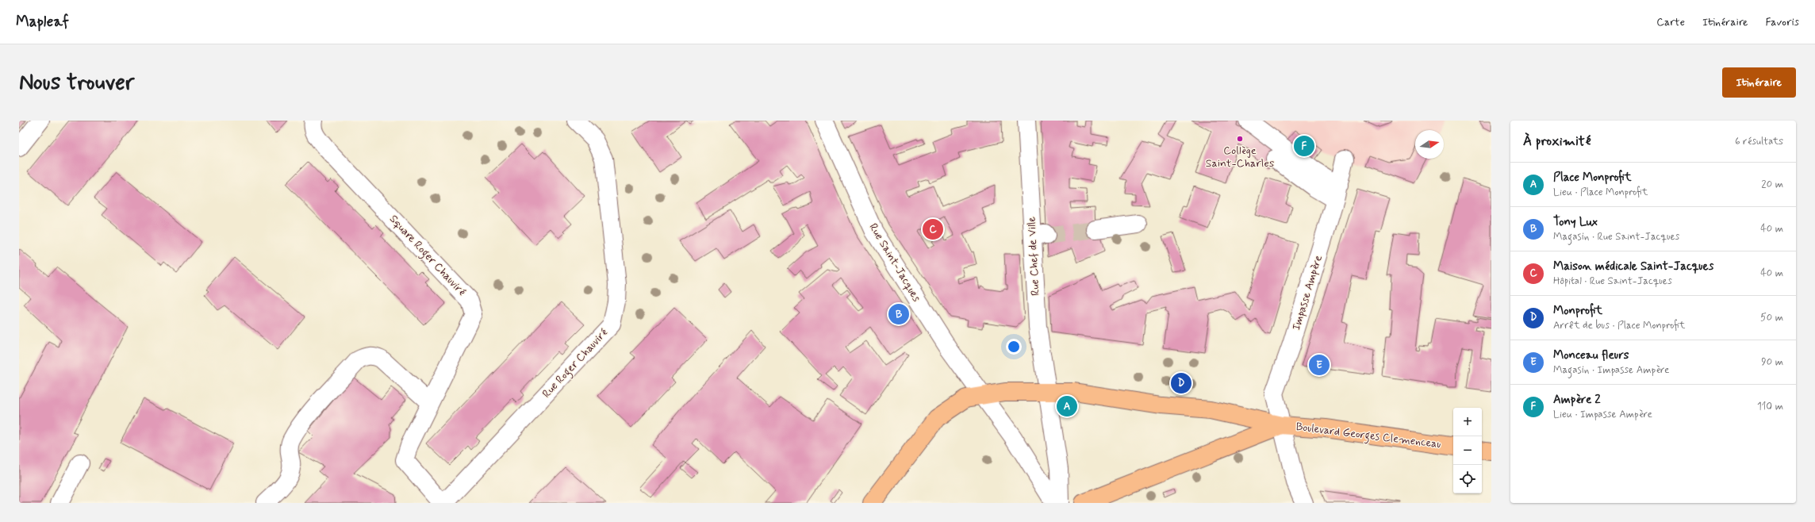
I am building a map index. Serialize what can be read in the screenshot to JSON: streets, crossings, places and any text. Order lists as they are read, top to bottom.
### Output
{
  "streets": {
    "main road": ["Boulevard Georges Clemenceau"],
    "street": [
      "Square Roger Chauviré",
      "Rue Chef de Ville",
      "Rue Saint-Jacques",
      "Impasse Ampère",
      "Rue Roger Chauviré"
    ]
  },
  "crossings": [
    ["Square Roger Chauviré", "Rue Roger Chauviré"],
    ["Rue Chef de Ville", "Boulevard Georges Clemenceau"],
    ["Rue Saint-Jacques", "Boulevard Georges Clemenceau"],
    ["Impasse Ampère", "Boulevard Georges Clemenceau"]
  ],
  "places": ["Collège Saint-Charles"],
  "north": "right",
  "page": {
    "header": "Mapleaf",
    "nav": ["Carte", "Itinéraire", "Favoris"],
    "buttons": "Itinéraire",
    "title": "Nous trouver",
    "heading": ["À proximité", "6 résultats"],
    "pins": [
      "F",
      "C",
      "B",
      "E",
      "D",
      "A"
    ],
    "list": [
      {
        "mark": "A",
        "name": "Place Monprofit",
        "note": "Lieu · Place Monprofit",
        "value": "20 m"
      },
      {
        "mark": "B",
        "name": "Tony Lux",
        "note": "Magasin · Rue Saint-Jacques",
        "value": "40 m"
      },
      {
        "mark": "C",
        "name": "Maison médicale Saint-Jacques",
        "note": "Hôpital · Rue Saint-Jacques",
        "value": "40 m"
      },
      {
        "mark": "D",
        "name": "Monprofit",
        "note": "Arrêt de bus · Place Monprofit",
        "value": "50 m"
      },
      {
        "mark": "E",
        "name": "Monceau fleurs",
        "note": "Magasin · Impasse Ampère",
        "value": "90 m"
      },
      {
        "mark": "F",
        "name": "Ampère 2",
        "note": "Lieu · Impasse Ampère",
        "value": "110 m"
      }
    ],
    "map_buttons": ["+", "−"]
  }
}
